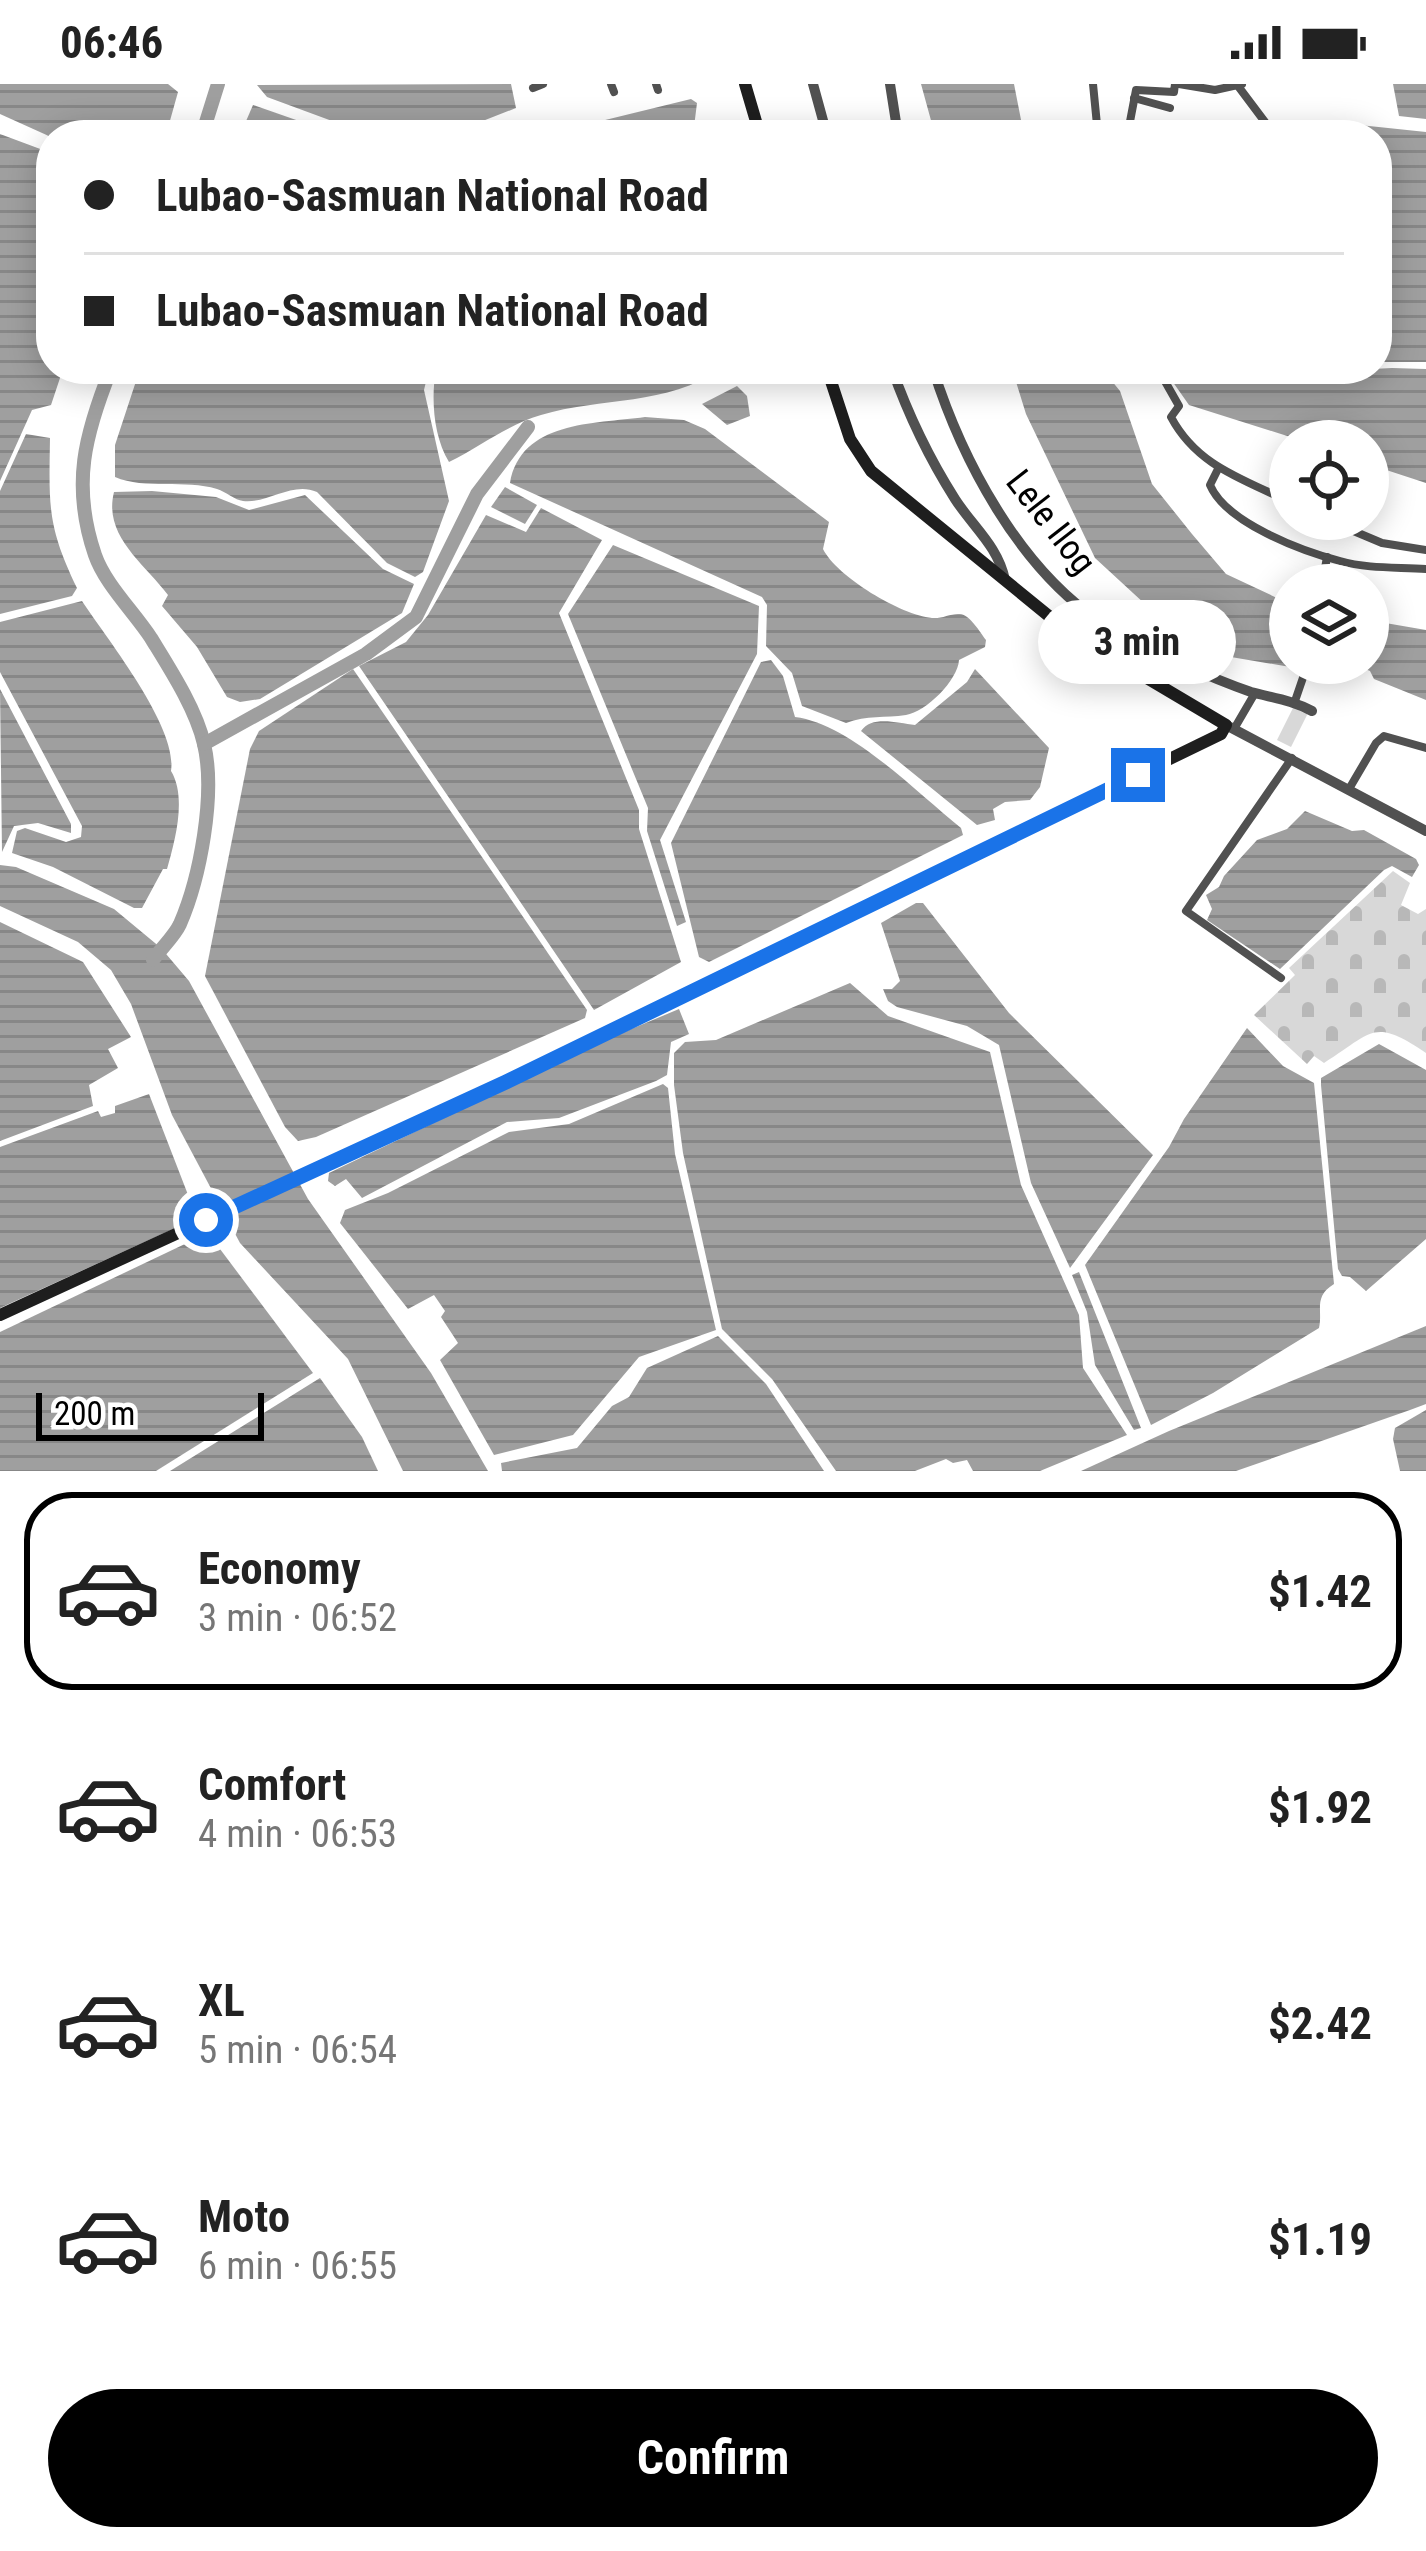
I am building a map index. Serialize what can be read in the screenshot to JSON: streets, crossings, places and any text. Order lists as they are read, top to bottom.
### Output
{
  "streets": {
    "street": ["Lele Ilog"]
  },
  "scale_bar": "200 m",
  "page": {
    "status": "06:46",
    "banner": ["Lubao-Sasmuan National Road", "Lubao-Sasmuan National Road"],
    "bubble": "3 min",
    "scale": "200 m",
    "list": [
      {
        "name": "Economy",
        "note": "3 min · 06:52",
        "value": "$1.42"
      },
      {
        "name": "Comfort",
        "note": "4 min · 06:53",
        "value": "$1.92"
      },
      {
        "name": "XL",
        "note": "5 min · 06:54",
        "value": "$2.42"
      },
      {
        "name": "Moto",
        "note": "6 min · 06:55",
        "value": "$1.19"
      }
    ],
    "buttons": "Confirm"
  }
}
